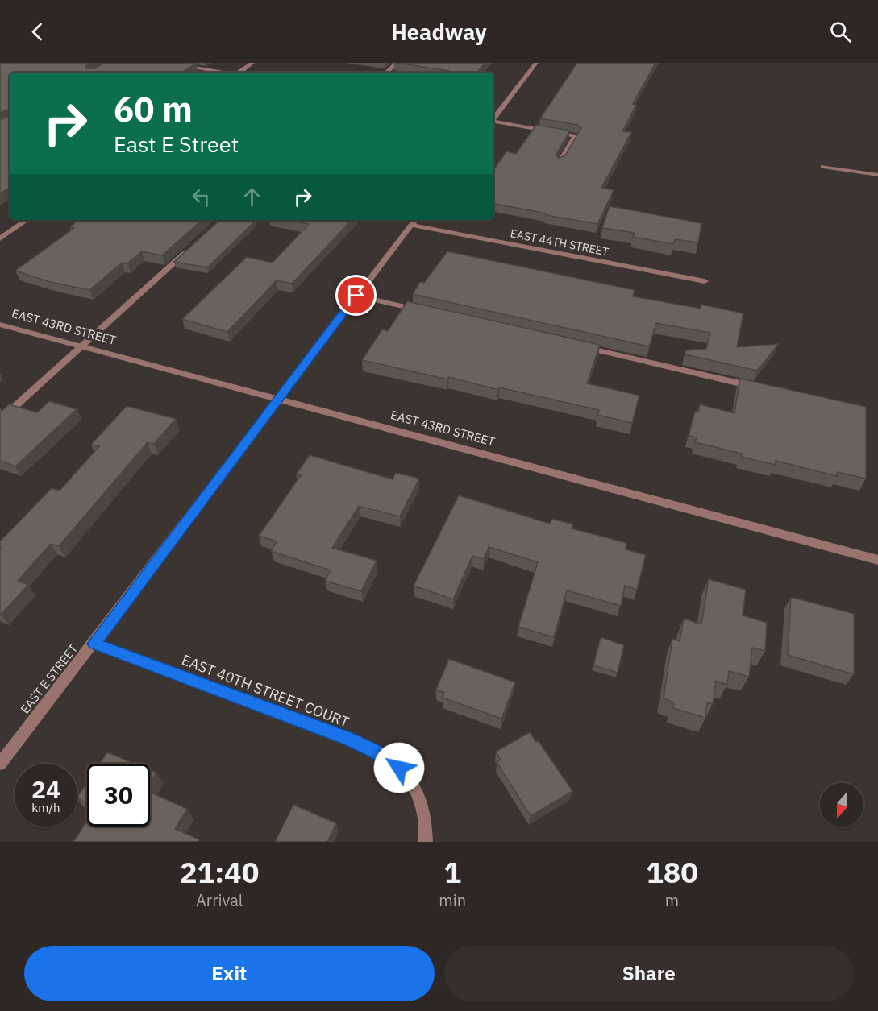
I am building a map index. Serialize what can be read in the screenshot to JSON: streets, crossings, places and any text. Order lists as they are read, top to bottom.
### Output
{
  "streets": {
    "street": [
      "EAST 44TH STREET",
      "EAST 43RD STREET",
      "EAST E STREET",
      "EAST 40TH STREET COURT"
    ]
  },
  "crossings": [
    ["EAST 44TH STREET", "EAST E STREET"],
    ["EAST 43RD STREET", "EAST E STREET"],
    ["EAST E STREET", "EAST 40TH STREET COURT"]
  ],
  "north": "bottom",
  "page": {
    "header": "Headway",
    "turn": ["60 m", "East E Street"],
    "speed": "24 km/h",
    "limit": "30",
    "eta": [
      "21:40",
      "Arrival",
      "1",
      "min",
      "180",
      "m"
    ],
    "buttons": ["Exit", "Share"]
  }
}
